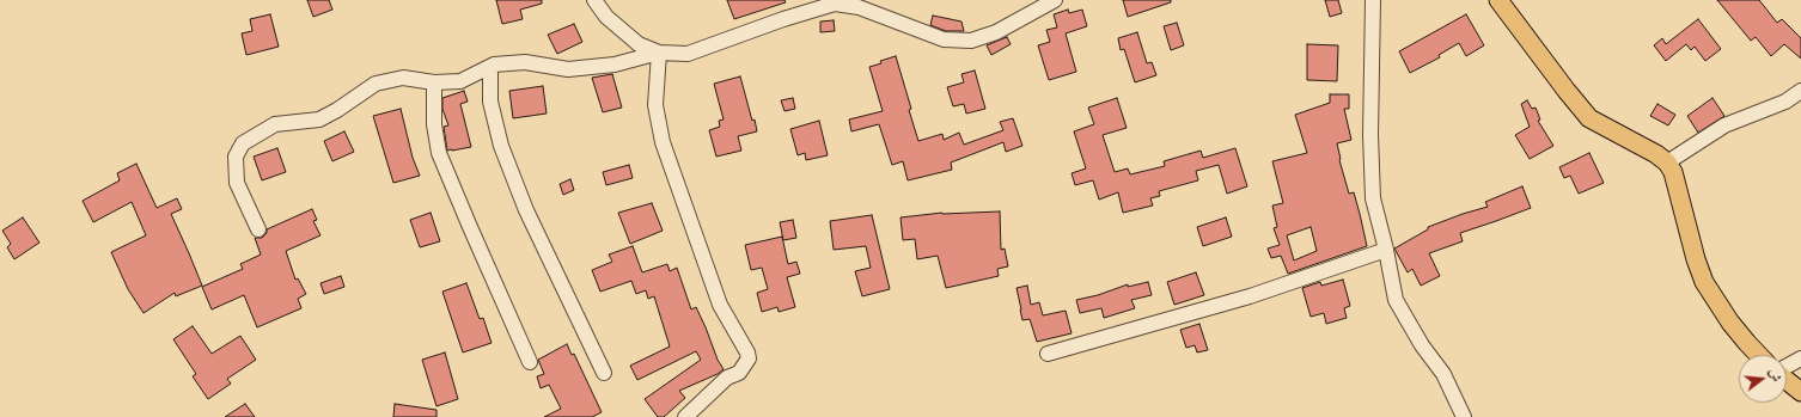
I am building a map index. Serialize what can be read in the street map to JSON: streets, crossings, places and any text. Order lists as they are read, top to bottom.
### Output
{
  "north": "right"
}
